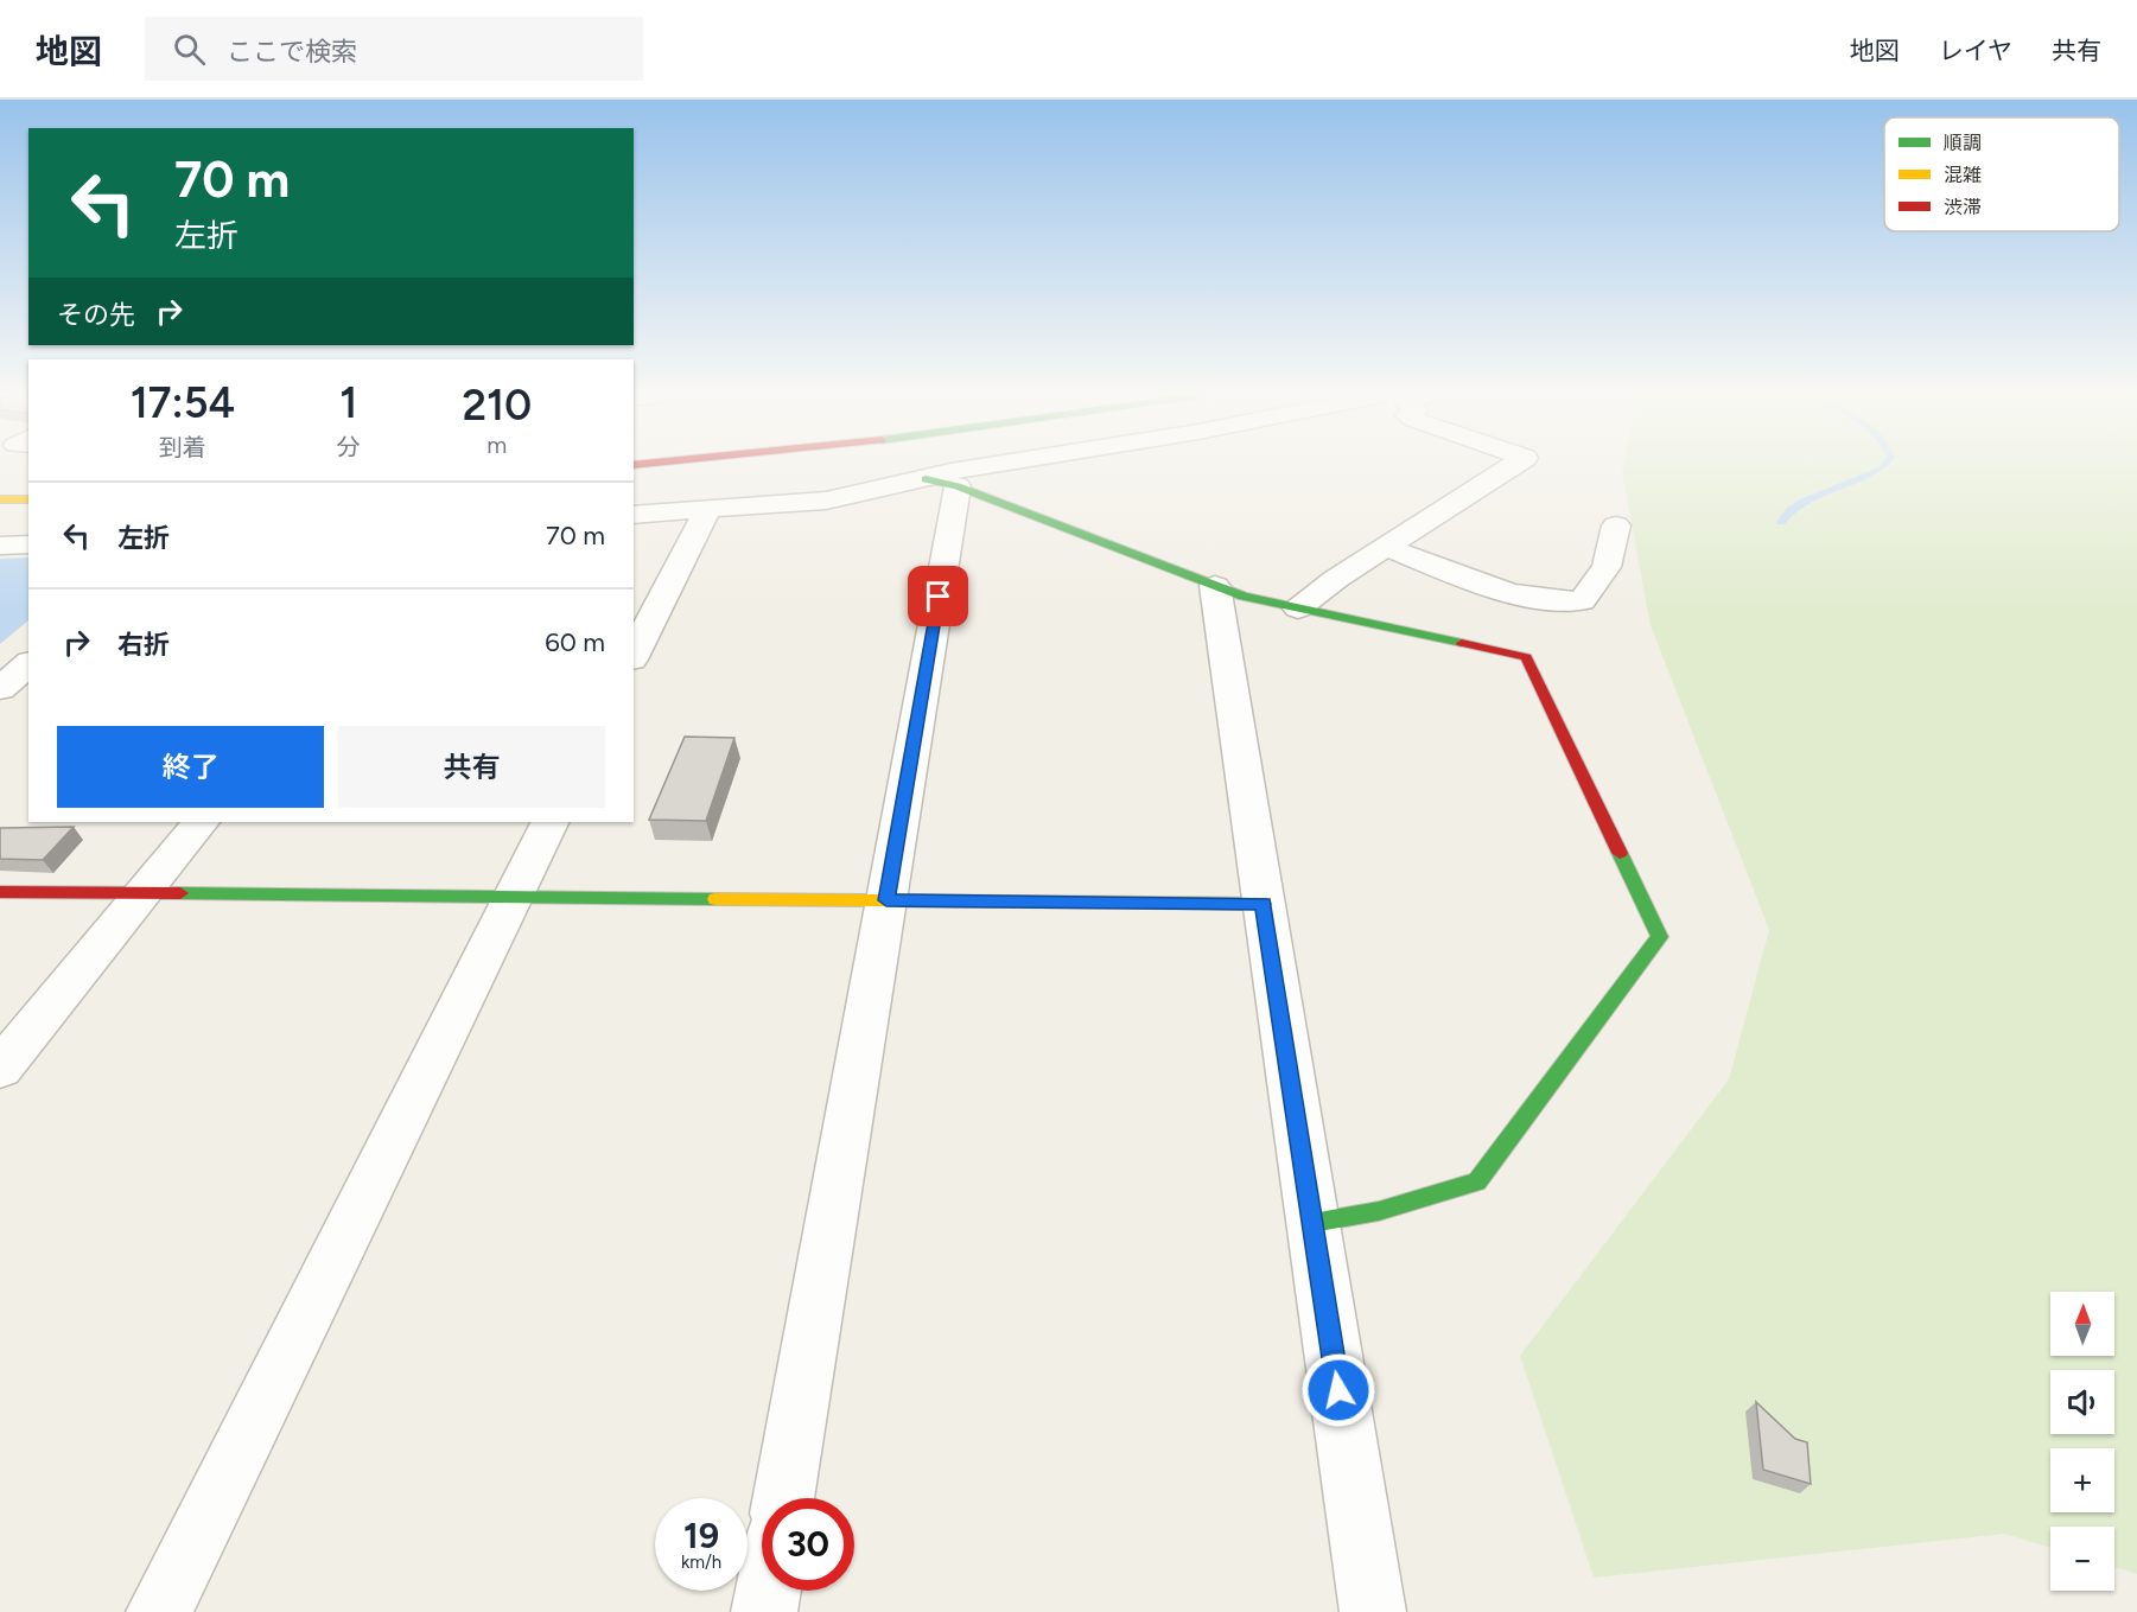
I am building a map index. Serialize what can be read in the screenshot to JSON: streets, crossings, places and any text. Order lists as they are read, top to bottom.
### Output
{
  "legend": ["順調", "混雑", "渋滞"],
  "north": "top",
  "page": {
    "header": "地図",
    "search": "ここで検索",
    "nav": ["地図", "レイヤ", "共有"],
    "turn": ["70 m", "左折"],
    "then": "その先",
    "eta": [
      "17:54",
      "到着",
      "1",
      "分",
      "210",
      "m"
    ],
    "list": [
      {
        "name": "左折",
        "value": "70 m"
      },
      {
        "name": "右折",
        "value": "60 m"
      }
    ],
    "buttons": ["終了", "共有"],
    "map_buttons": ["+", "−"],
    "speed": "19 km/h",
    "limit": "30"
  }
}
